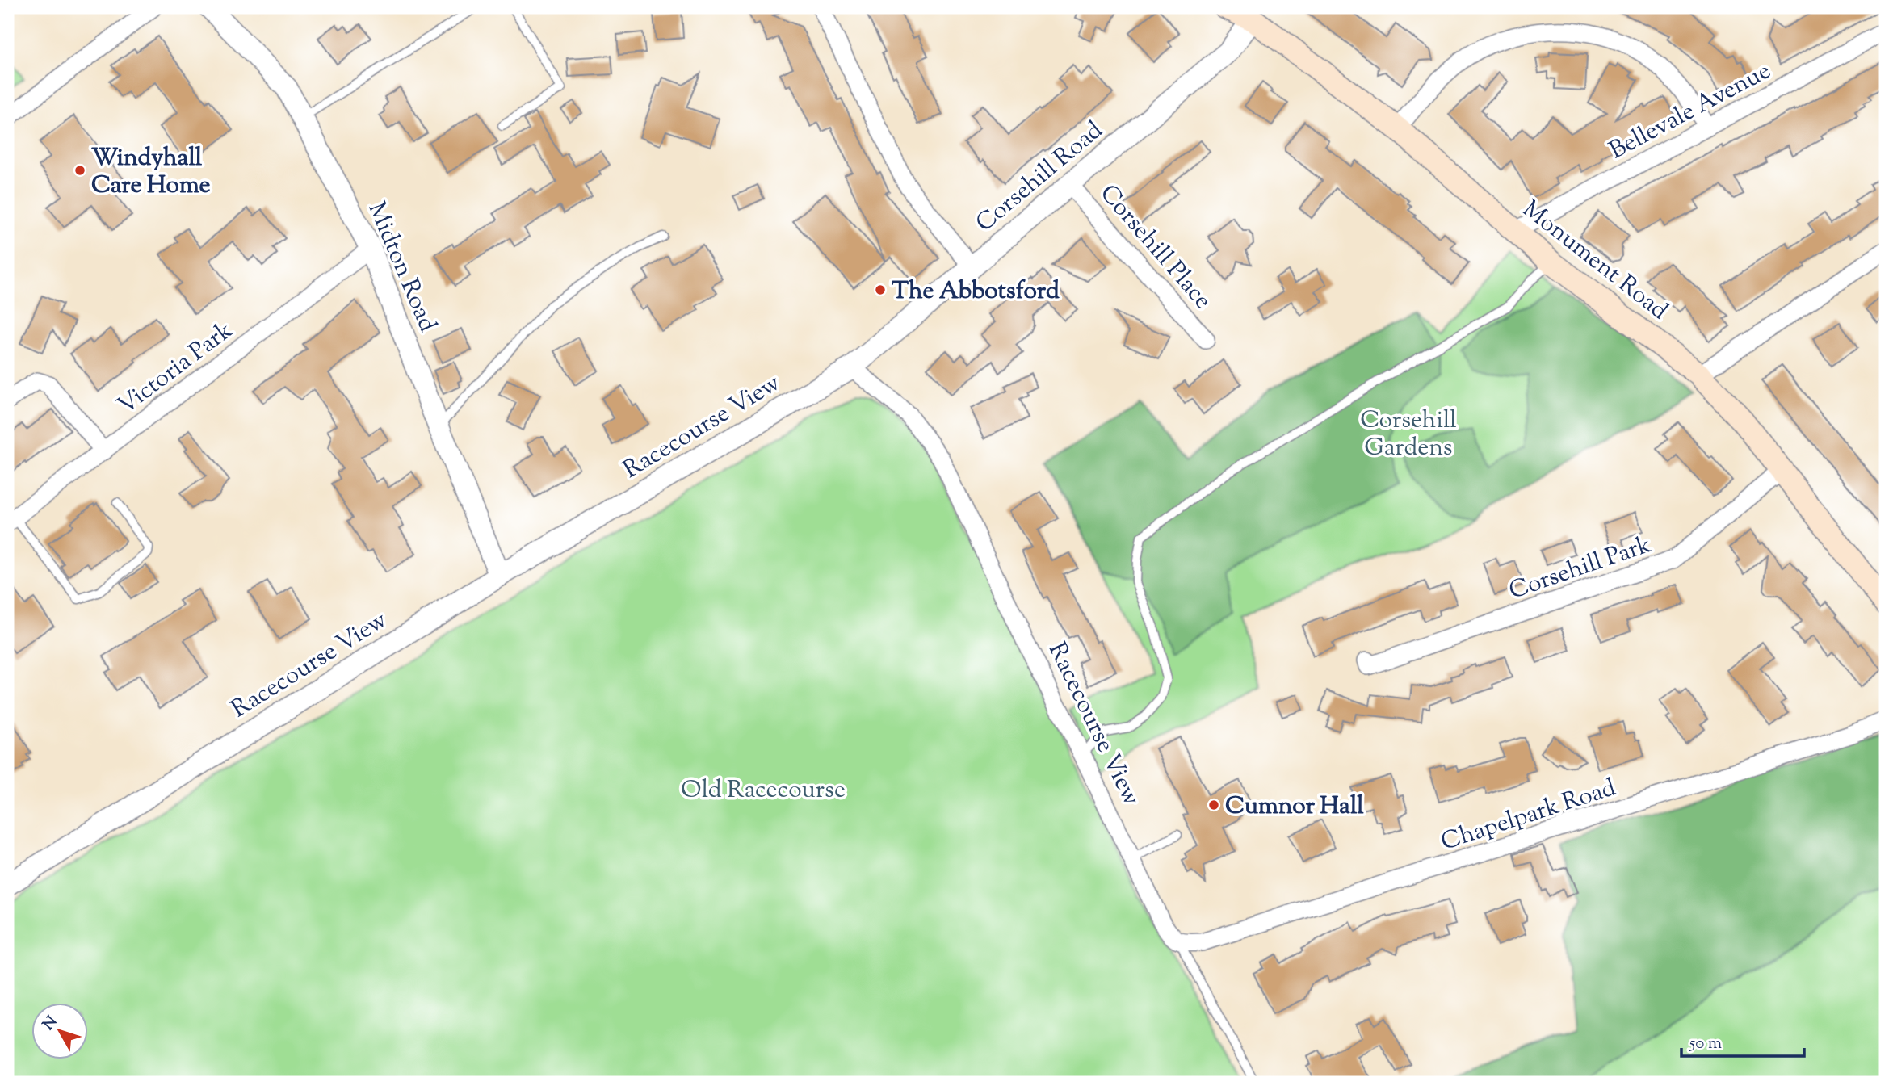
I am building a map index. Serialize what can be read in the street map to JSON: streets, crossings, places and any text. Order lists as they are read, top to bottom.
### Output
{
  "streets": {
    "main road": ["Monument Road"],
    "street": [
      "Bellevale Avenue",
      "Corsehill Road",
      "Corsehill Place",
      "Midton Road",
      "Victoria Park",
      "Racecourse View",
      "Corsehill Park",
      "Chapelpark Road"
    ]
  },
  "crossings": [
    ["Bellevale Avenue", "Monument Road"],
    ["Corsehill Road", "Corsehill Place"],
    ["Corsehill Road", "Monument Road"],
    ["Corsehill Road", "Racecourse View"],
    ["Monument Road", "Corsehill Park"],
    ["Midton Road", "Victoria Park"],
    ["Midton Road", "Racecourse View"],
    ["Racecourse View", "Chapelpark Road"]
  ],
  "parks": ["Corsehill Gardens", "Old Racecourse"],
  "places": ["Windyhall Care Home", "The Abbotsford", "Cumnor Hall"],
  "scale_bar": "50 m",
  "north": "top left"
}
